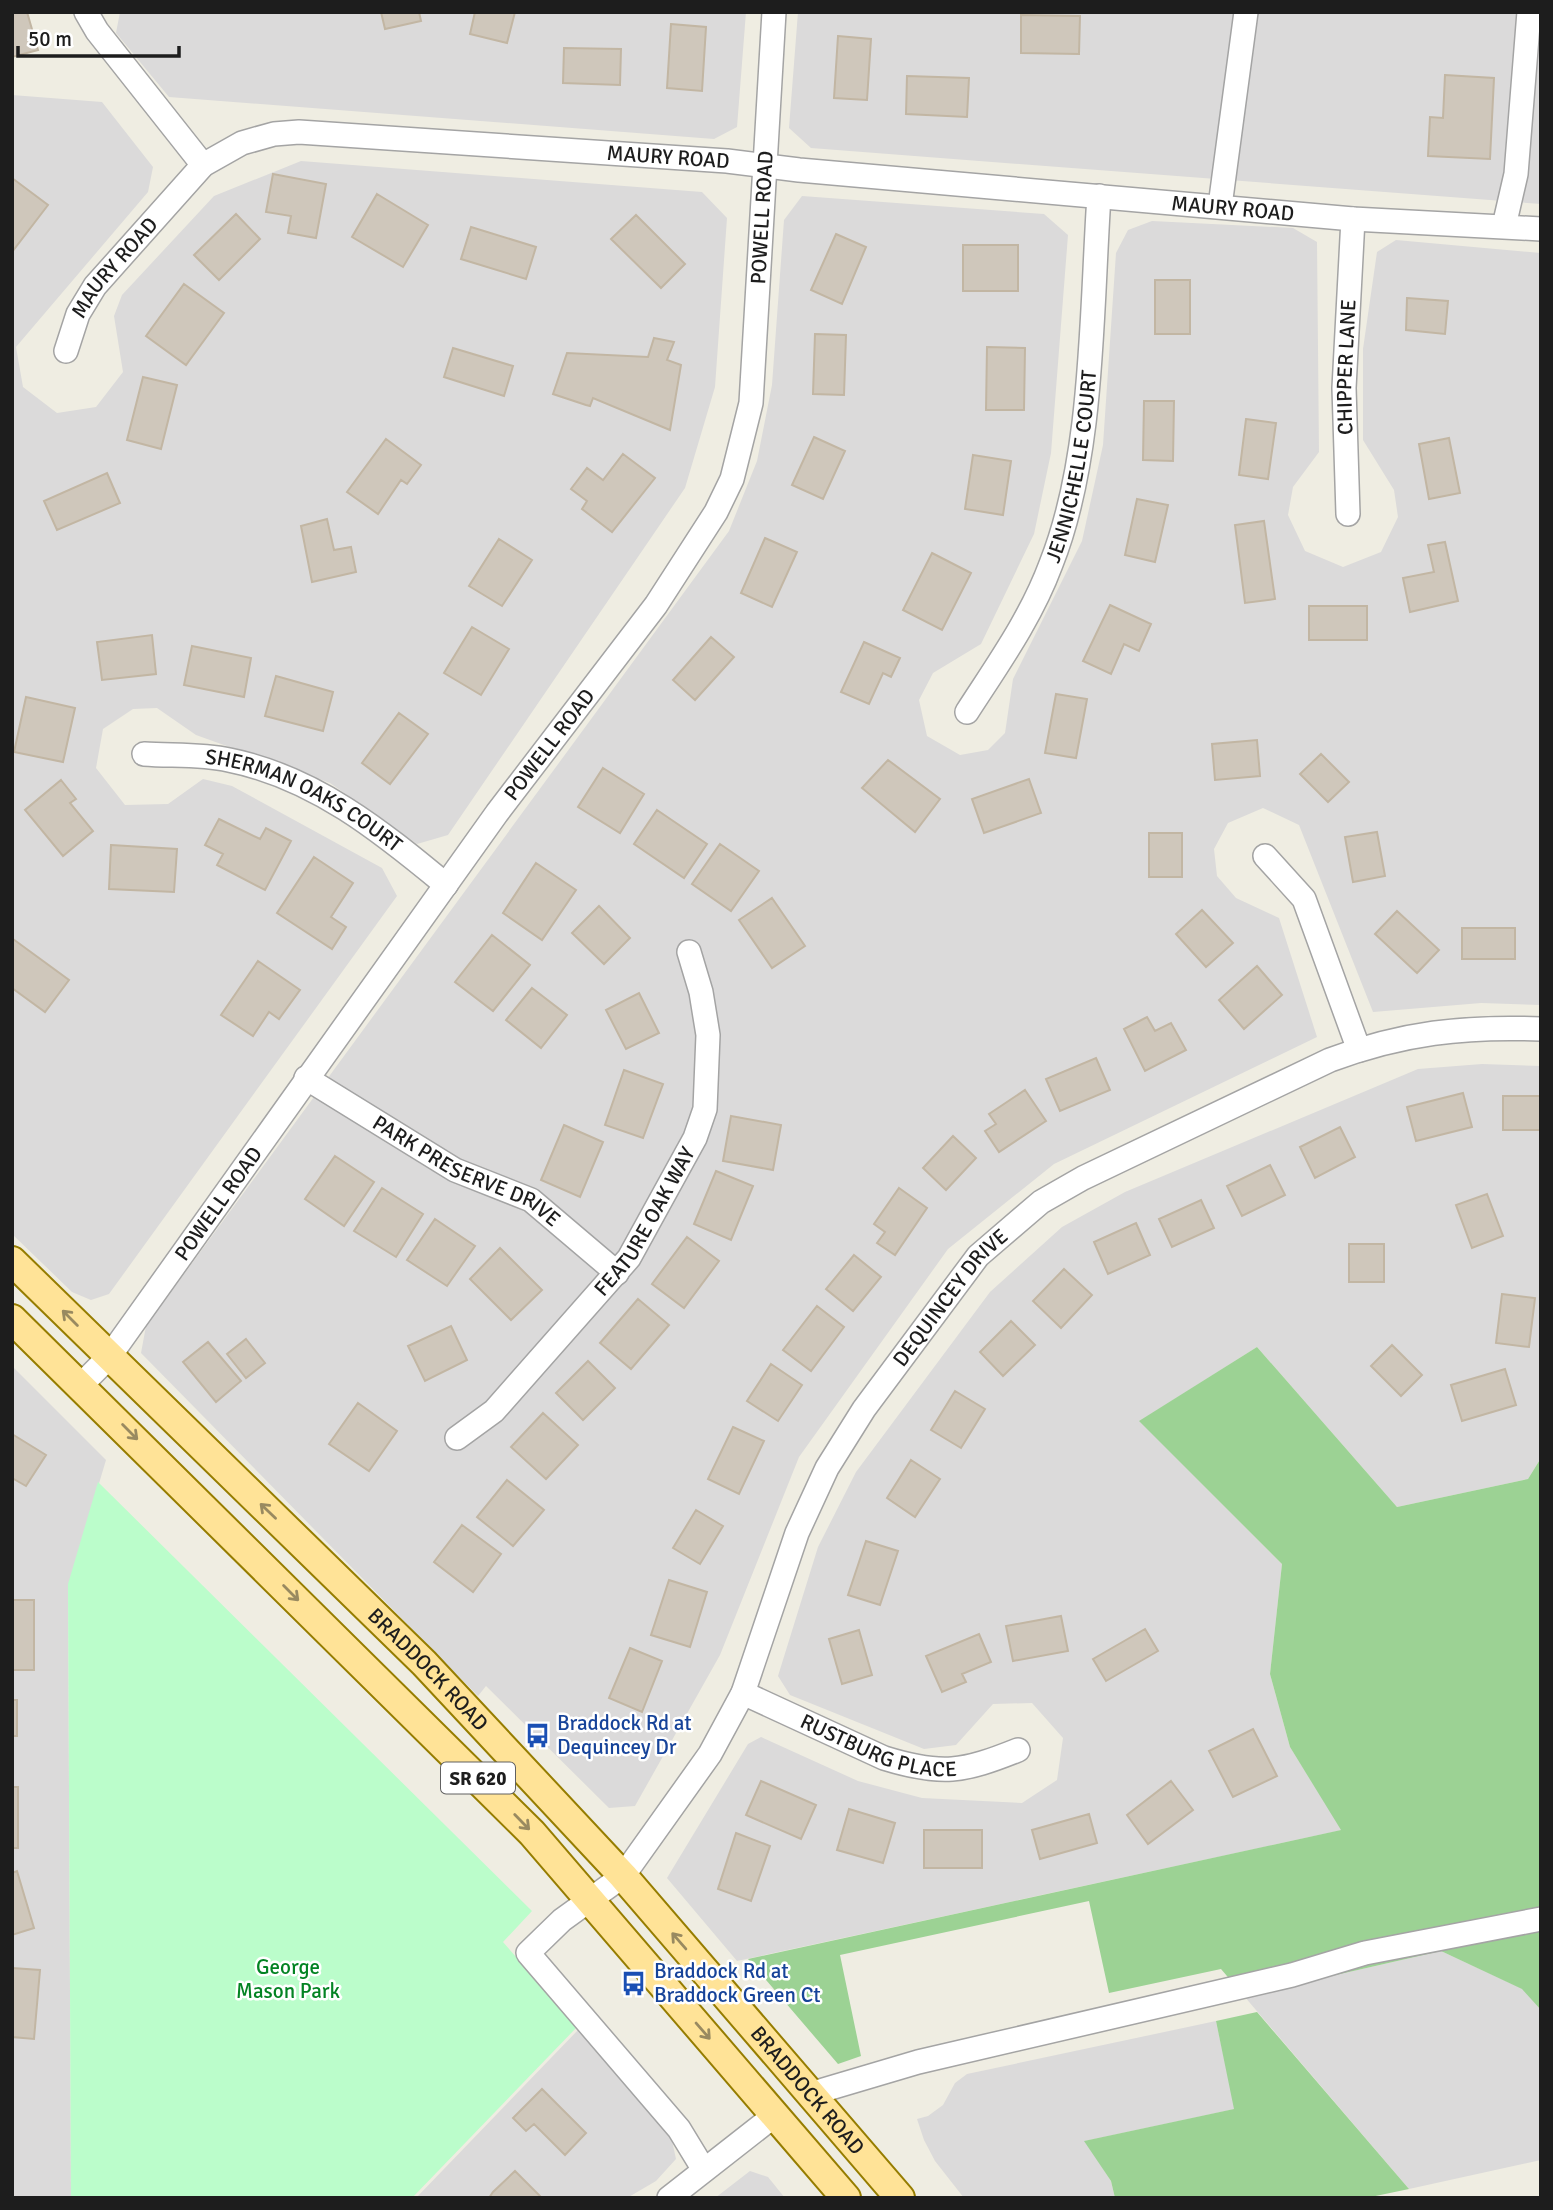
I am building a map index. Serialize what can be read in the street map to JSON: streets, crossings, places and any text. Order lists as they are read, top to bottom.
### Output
{
  "streets": {
    "main road": ["BRADDOCK ROAD", "SR 620"],
    "street": [
      "MAURY ROAD",
      "POWELL ROAD",
      "CHIPPER LANE",
      "JENNICHELLE COURT",
      "SHERMAN OAKS COURT",
      "PARK PRESERVE DRIVE",
      "FEATURE OAK WAY",
      "DEQUINCEY DRIVE",
      "RUSTBURG PLACE"
    ]
  },
  "crossings": [
    ["MAURY ROAD", "POWELL ROAD"],
    ["MAURY ROAD", "CHIPPER LANE"],
    ["MAURY ROAD", "JENNICHELLE COURT"],
    ["POWELL ROAD", "SHERMAN OAKS COURT"],
    ["POWELL ROAD", "PARK PRESERVE DRIVE"],
    ["POWELL ROAD", "BRADDOCK ROAD"],
    ["PARK PRESERVE DRIVE", "FEATURE OAK WAY"],
    ["DEQUINCEY DRIVE", "BRADDOCK ROAD"],
    ["DEQUINCEY DRIVE", "RUSTBURG PLACE"]
  ],
  "parks": ["George Mason Park"],
  "places": {
    "bus stop": ["Braddock Rd at Dequincey Dr", "Braddock Rd at Braddock Green Ct"]
  },
  "scale_bar": "50 m"
}
